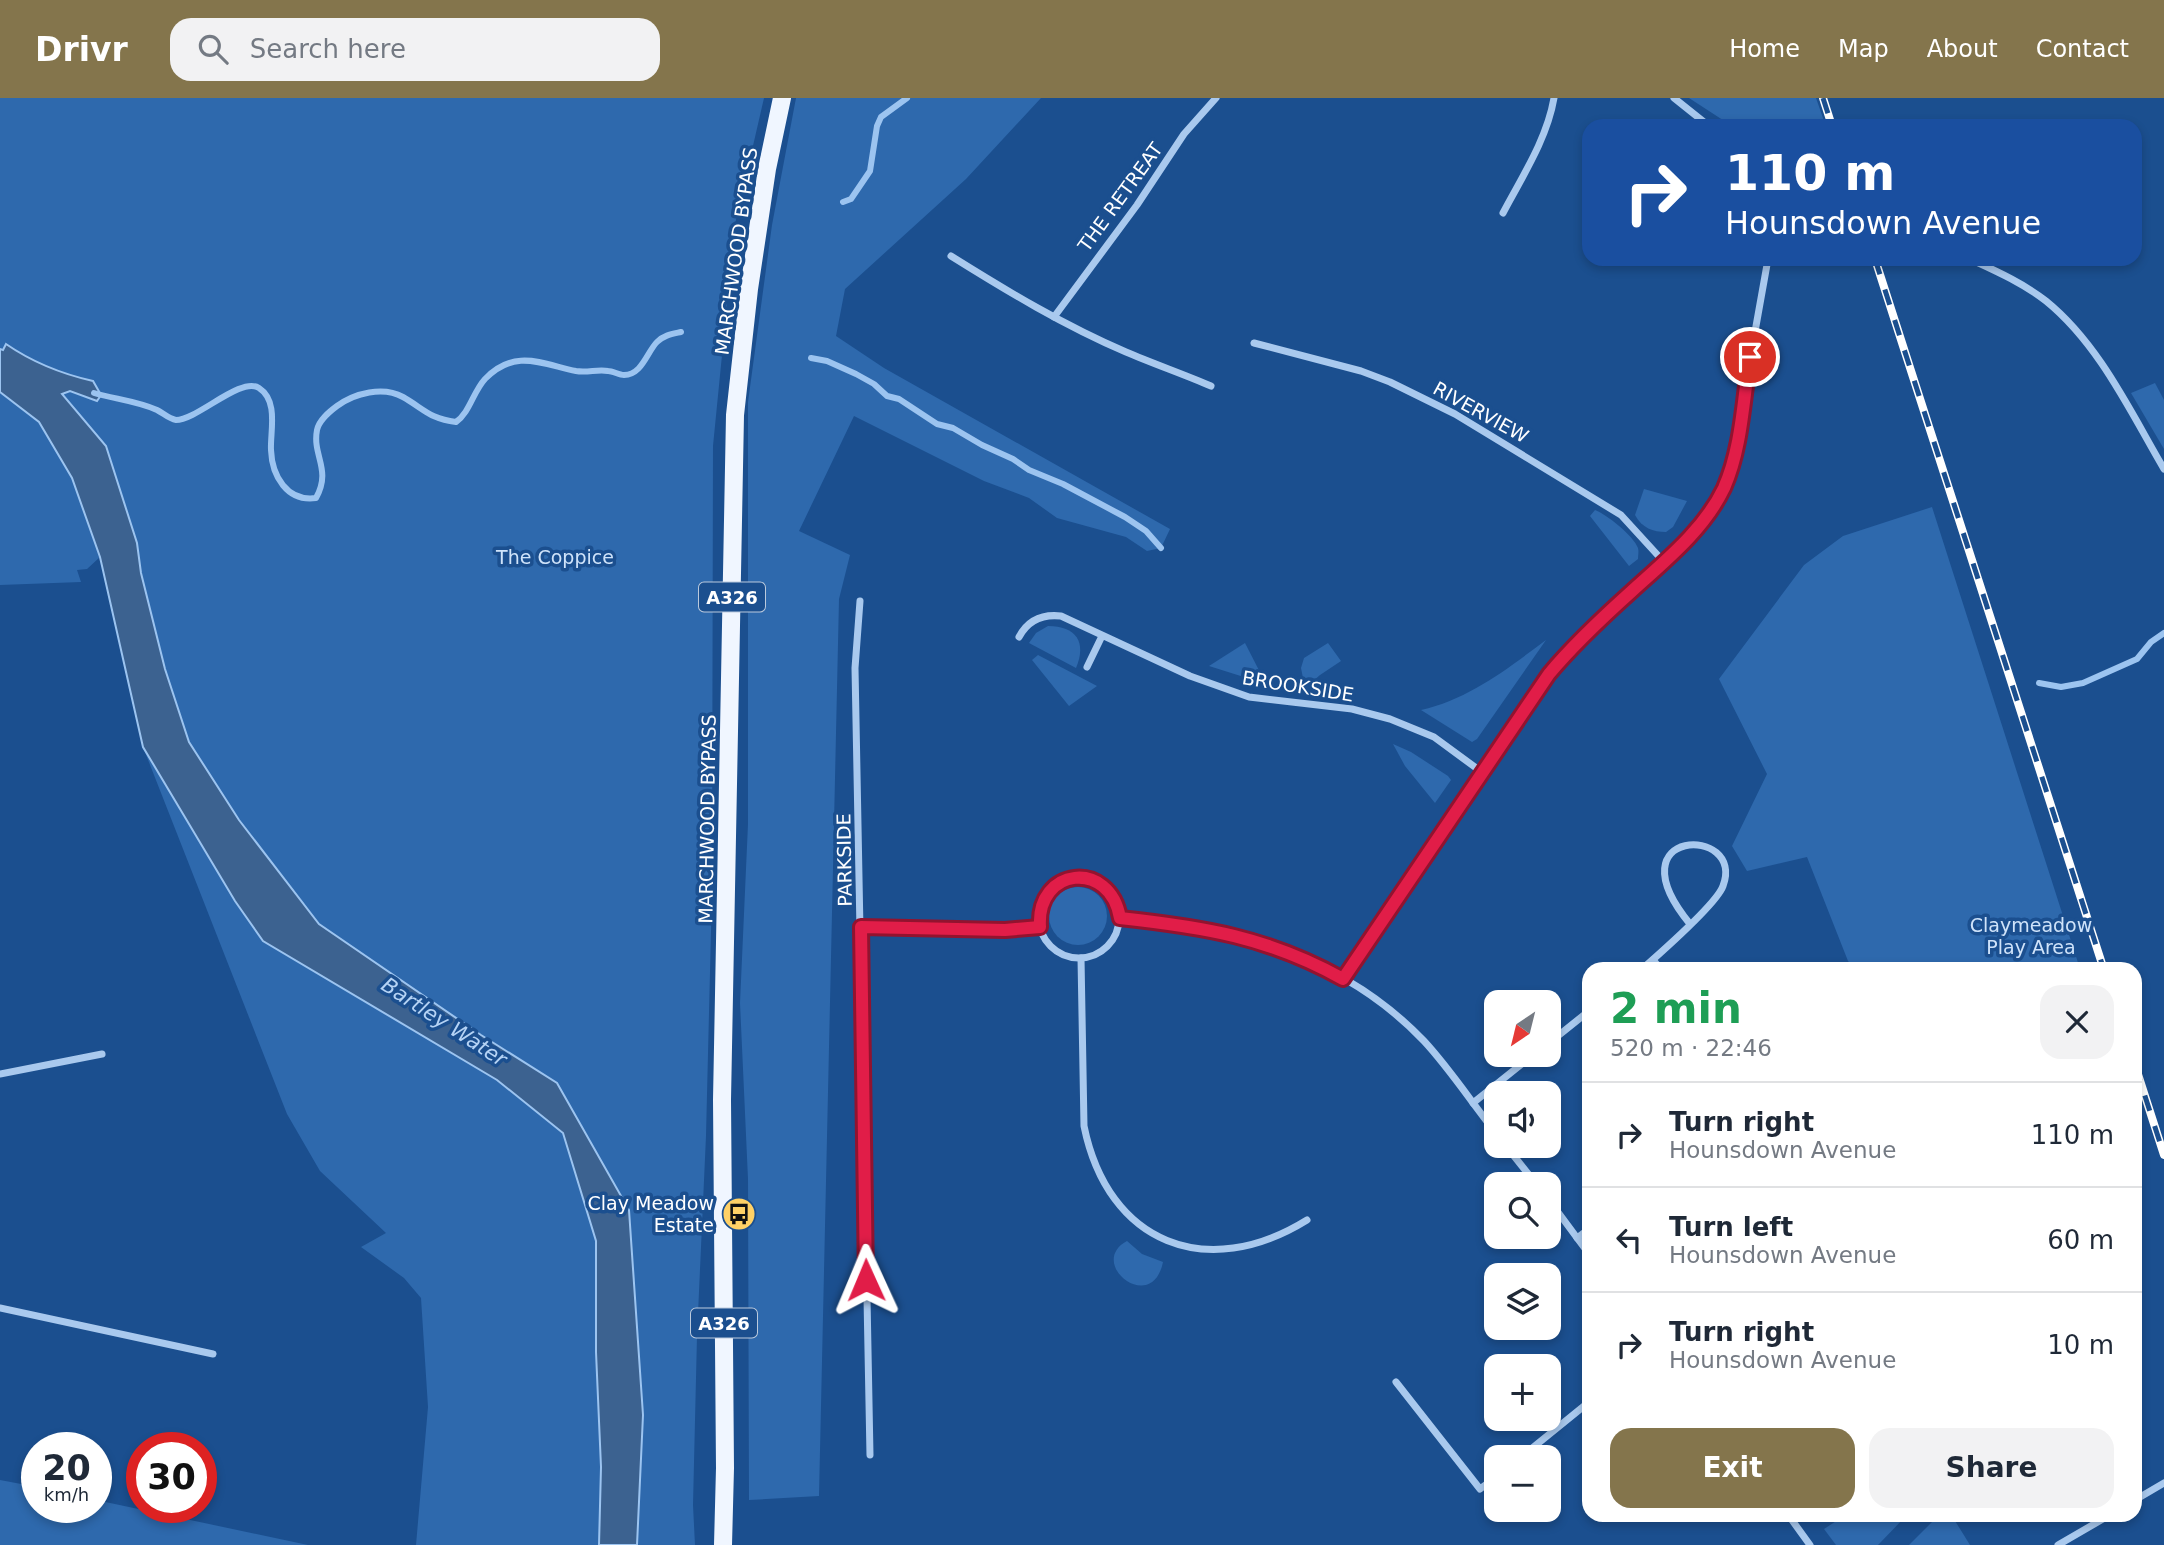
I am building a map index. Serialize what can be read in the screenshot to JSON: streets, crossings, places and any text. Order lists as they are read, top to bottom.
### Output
{
  "streets": {
    "main road": ["MARCHWOOD BYPASS", "A326"],
    "street": [
      "THE RETREAT",
      "RIVERVIEW",
      "BROOKSIDE",
      "PARKSIDE"
    ]
  },
  "water": ["Bartley Water"],
  "parks": ["The Coppice", "Claymeadow Play Area"],
  "places": {
    "bus stop": ["Clay Meadow Estate"]
  },
  "north": "bottom left",
  "page": {
    "header": "Drivr",
    "search": "Search here",
    "nav": [
      "Home",
      "Map",
      "About",
      "Contact"
    ],
    "turn": ["110 m", "Hounsdown Avenue"],
    "heading": ["2 min", "520 m · 22:46"],
    "map_buttons": ["+", "−"],
    "list": [
      {
        "name": "Turn right",
        "note": "Hounsdown Avenue",
        "value": "110 m"
      },
      {
        "name": "Turn left",
        "note": "Hounsdown Avenue",
        "value": "60 m"
      },
      {
        "name": "Turn right",
        "note": "Hounsdown Avenue",
        "value": "10 m"
      }
    ],
    "buttons": ["Exit", "Share"],
    "speed": "20 km/h",
    "limit": "30"
  }
}
